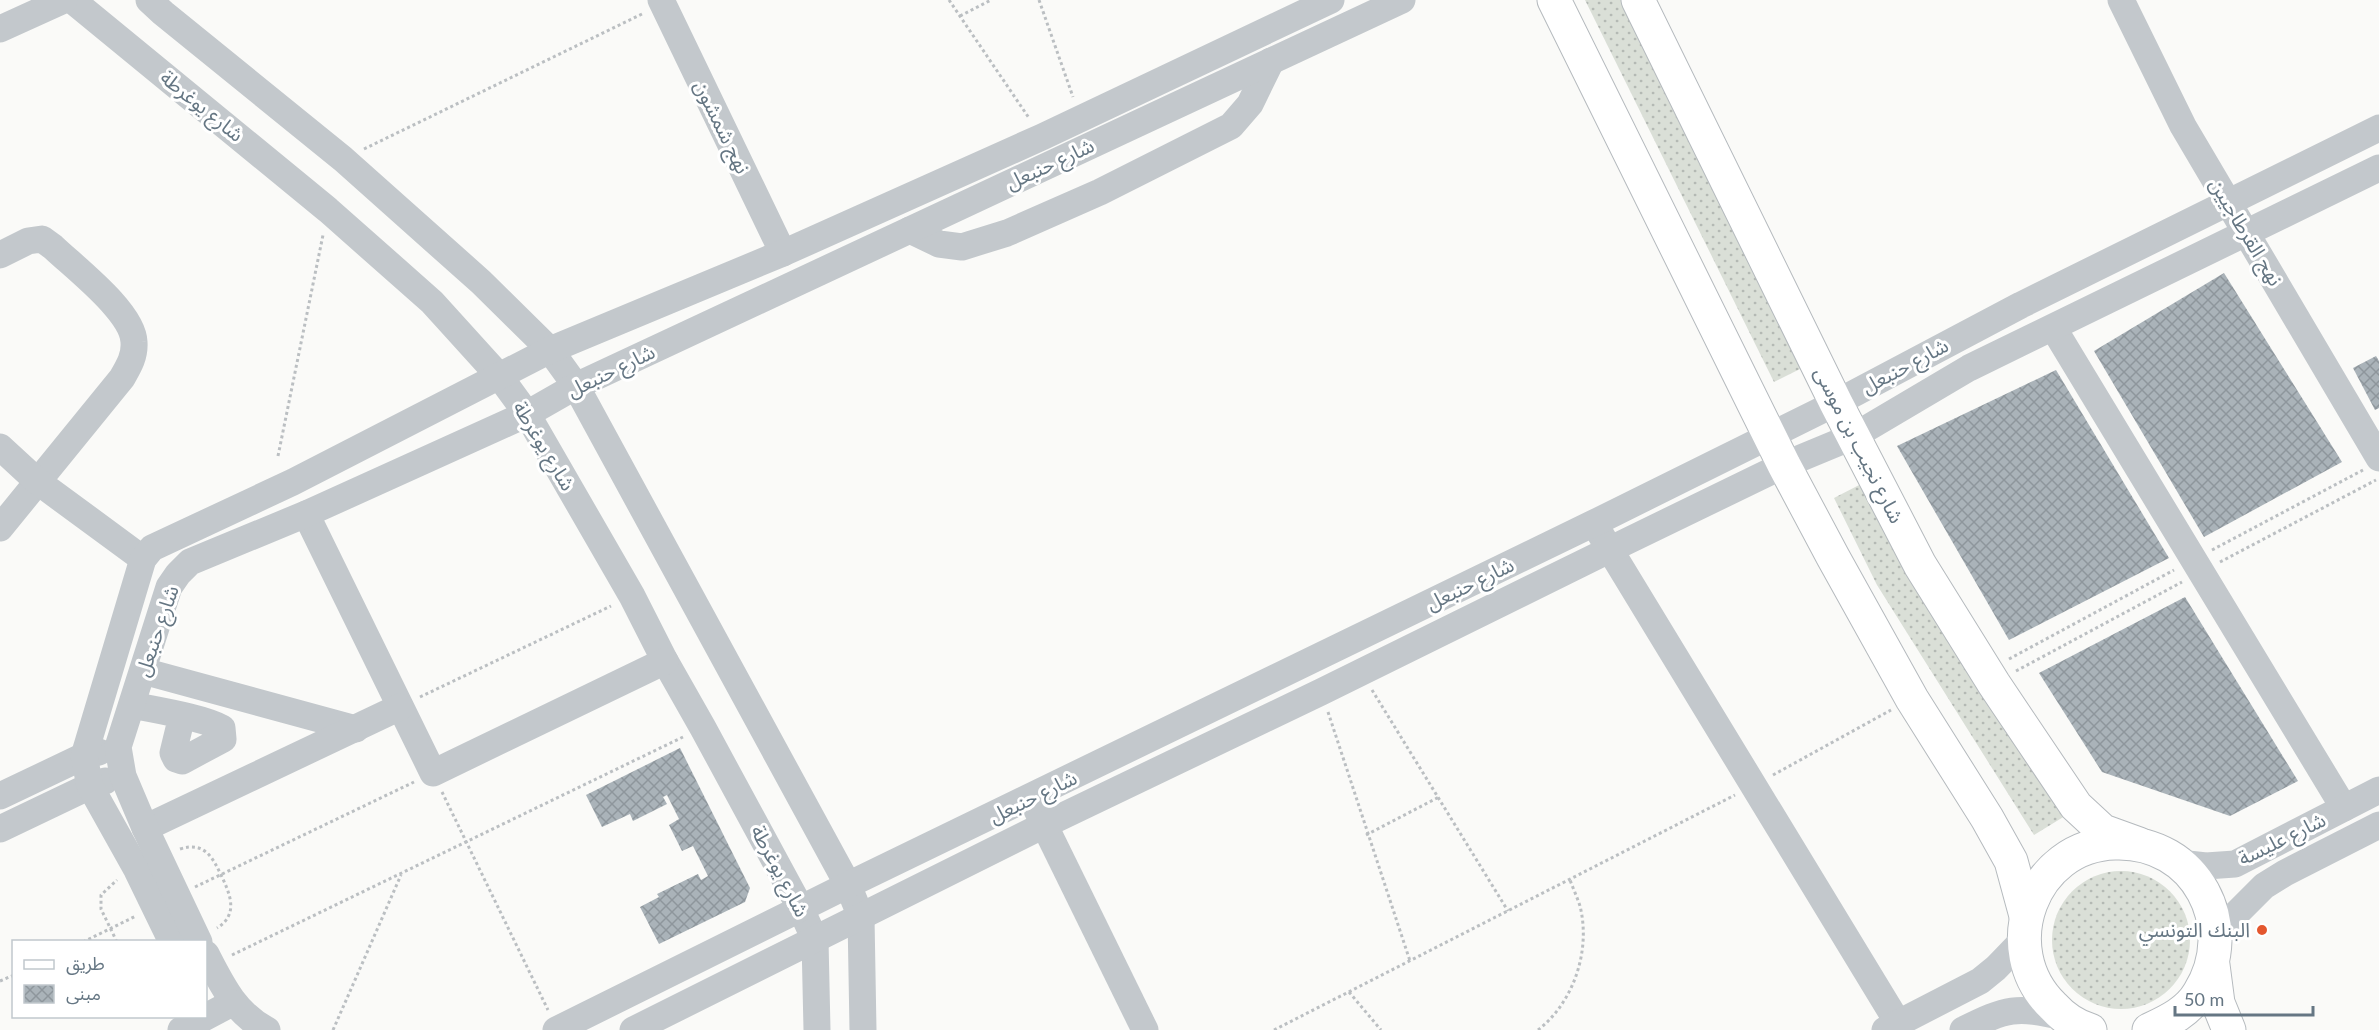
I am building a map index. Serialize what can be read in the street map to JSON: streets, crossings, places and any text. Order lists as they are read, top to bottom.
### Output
{
  "streets": {
    "main road": ["شارع نجيب بن موسى"],
    "street": [
      "شارع يوغرطة",
      "نهج شمشون",
      "شارع حنبعل",
      "نهج القرطاجيين",
      "شارع عليسة"
    ]
  },
  "crossings": [
    ["شارع يوغرطة", "شارع حنبعل"],
    ["نهج شمشون", "شارع حنبعل"],
    ["شارع حنبعل", "نهج القرطاجيين"],
    ["شارع حنبعل", "شارع نجيب بن موسى"],
    ["شارع نجيب بن موسى", "شارع عليسة"]
  ],
  "places": ["البنك التونسي"],
  "legend": ["طريق", "مبنى"],
  "scale_bar": "50 m"
}
